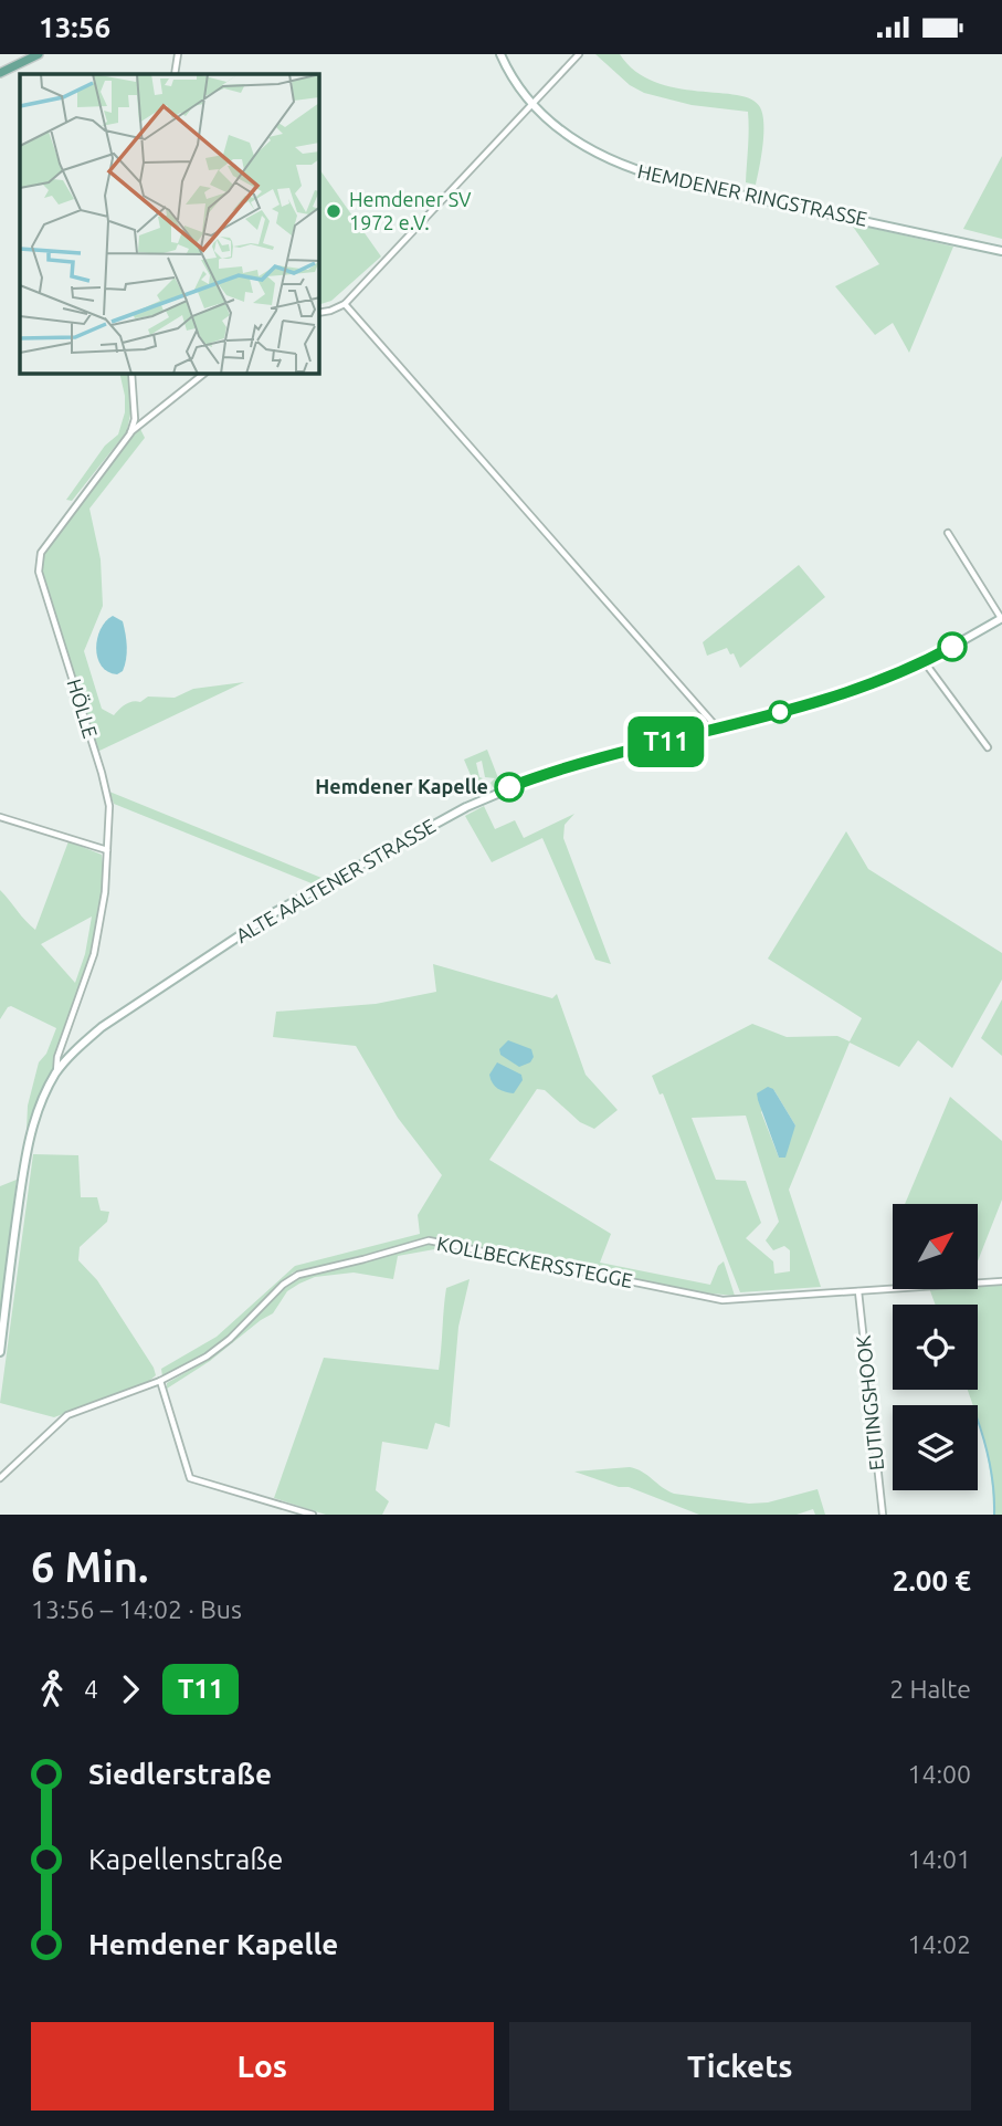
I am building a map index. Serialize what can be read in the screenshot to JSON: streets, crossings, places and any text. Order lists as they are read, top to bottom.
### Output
{
  "streets": {
    "street": [
      "HEMDENER RINGSTRASSE",
      "HÖLLE",
      "ALTE AALTENER STRASSE",
      "KOLLBECKERSSTEGGE",
      "EUTINGSHOOK"
    ]
  },
  "crossings": [
    ["HÖLLE", "ALTE AALTENER STRASSE"],
    ["KOLLBECKERSSTEGGE", "EUTINGSHOOK"]
  ],
  "places": ["Hemdener SV 1972 e.V.", "Hemdener Kapelle"],
  "lines": ["bus line T11"],
  "north": "top right",
  "page": {
    "status": "13:56",
    "on_map": "T11",
    "heading": ["6 Min.", "13:56 – 14:02 · Bus", "2.00 €"],
    "legs": ["4", "T11", "2 Halte"],
    "list": [
      {
        "name": "Siedlerstraße",
        "value": "14:00"
      },
      {
        "name": "Kapellenstraße",
        "value": "14:01"
      },
      {
        "name": "Hemdener Kapelle",
        "value": "14:02"
      }
    ],
    "buttons": ["Los", "Tickets"]
  }
}
